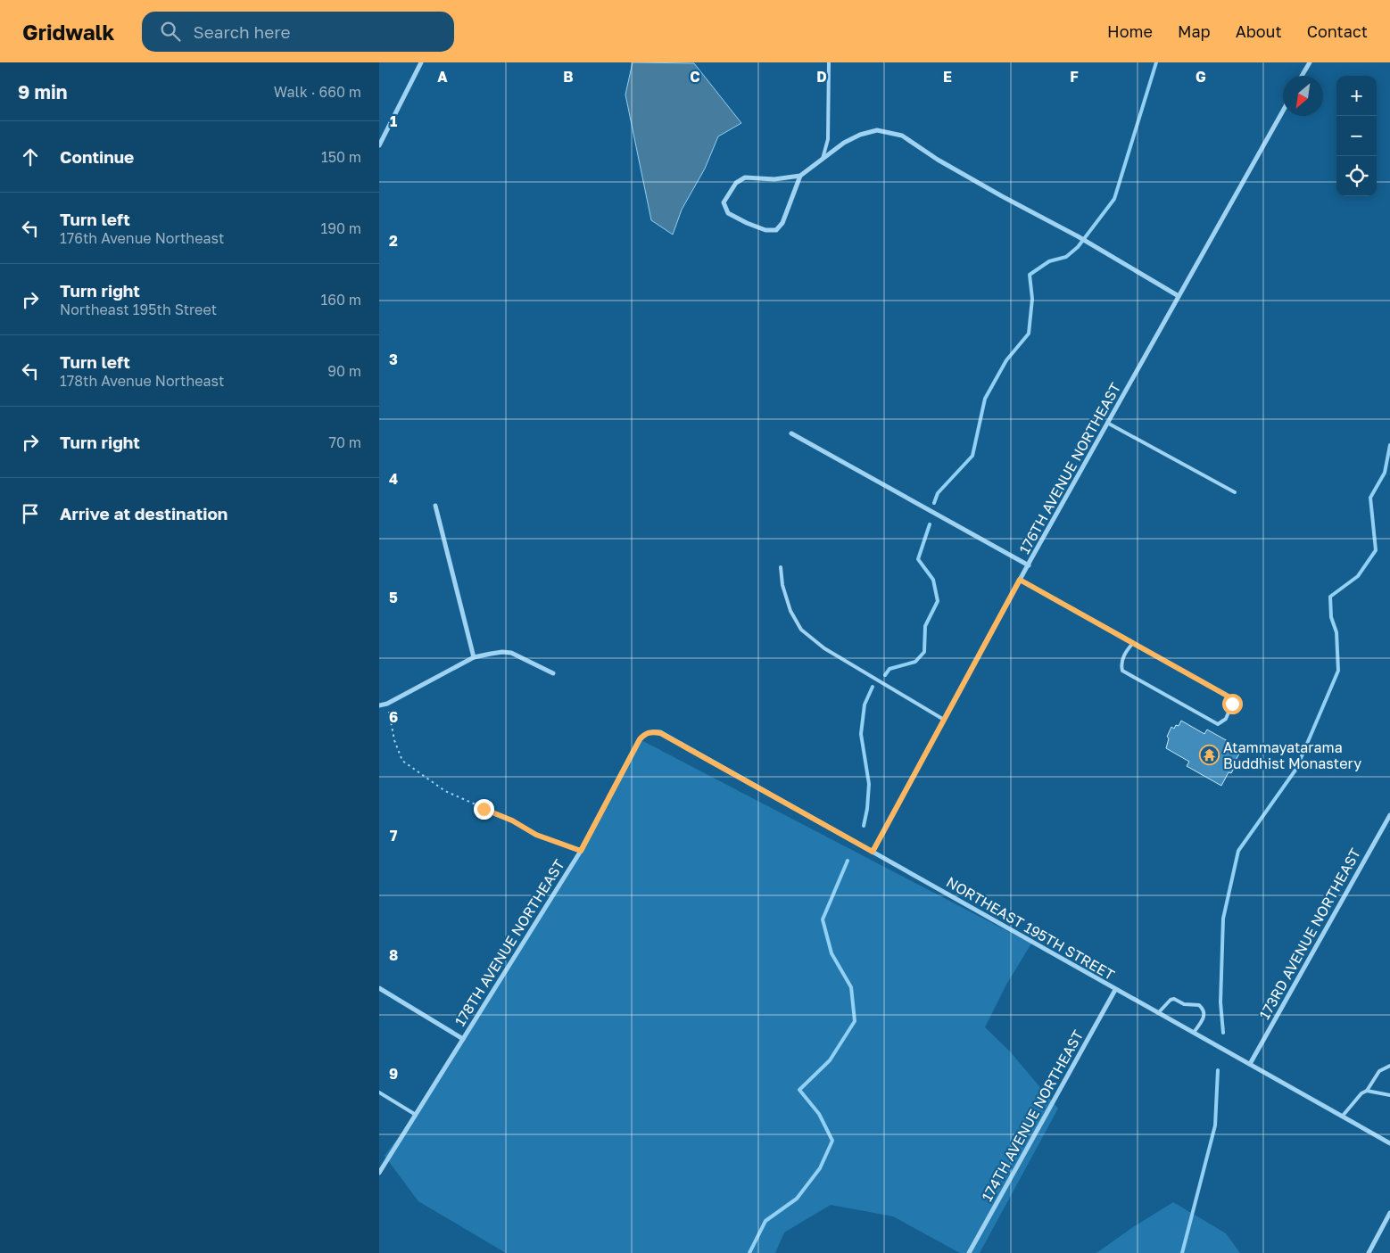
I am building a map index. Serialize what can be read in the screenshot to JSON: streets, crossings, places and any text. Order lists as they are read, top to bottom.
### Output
{
  "streets": {
    "street": [
      "176TH AVENUE NORTHEAST",
      "NORTHEAST 195TH STREET",
      "173RD AVENUE NORTHEAST",
      "178TH AVENUE NORTHEAST",
      "174TH AVENUE NORTHEAST"
    ]
  },
  "crossings": [
    ["176TH AVENUE NORTHEAST", "NORTHEAST 195TH STREET"],
    ["NORTHEAST 195TH STREET", "173RD AVENUE NORTHEAST"],
    ["NORTHEAST 195TH STREET", "178TH AVENUE NORTHEAST"],
    ["NORTHEAST 195TH STREET", "174TH AVENUE NORTHEAST"]
  ],
  "places": {
    "temple": ["Atammayatarama Buddhist Monastery"]
  },
  "north": "bottom left",
  "page": {
    "header": "Gridwalk",
    "search": "Search here",
    "nav": [
      "Home",
      "Map",
      "About",
      "Contact"
    ],
    "heading": ["9 min", "Walk · 660 m"],
    "map_buttons": ["+", "−"],
    "list": [
      ["Continue", "150 m"],
      ["Turn left", "176th Avenue Northeast", "190 m"],
      ["Turn right", "Northeast 195th Street", "160 m"],
      ["Turn left", "178th Avenue Northeast", "90 m"],
      ["Turn right", "70 m"],
      "Arrive at destination"
    ]
  },
  "grid": {
    "columns": [
      "A",
      "B",
      "C",
      "D",
      "E",
      "F",
      "G"
    ],
    "rows": [
      "1",
      "2",
      "3",
      "4",
      "5",
      "6",
      "7",
      "8",
      "9"
    ]
  }
}
